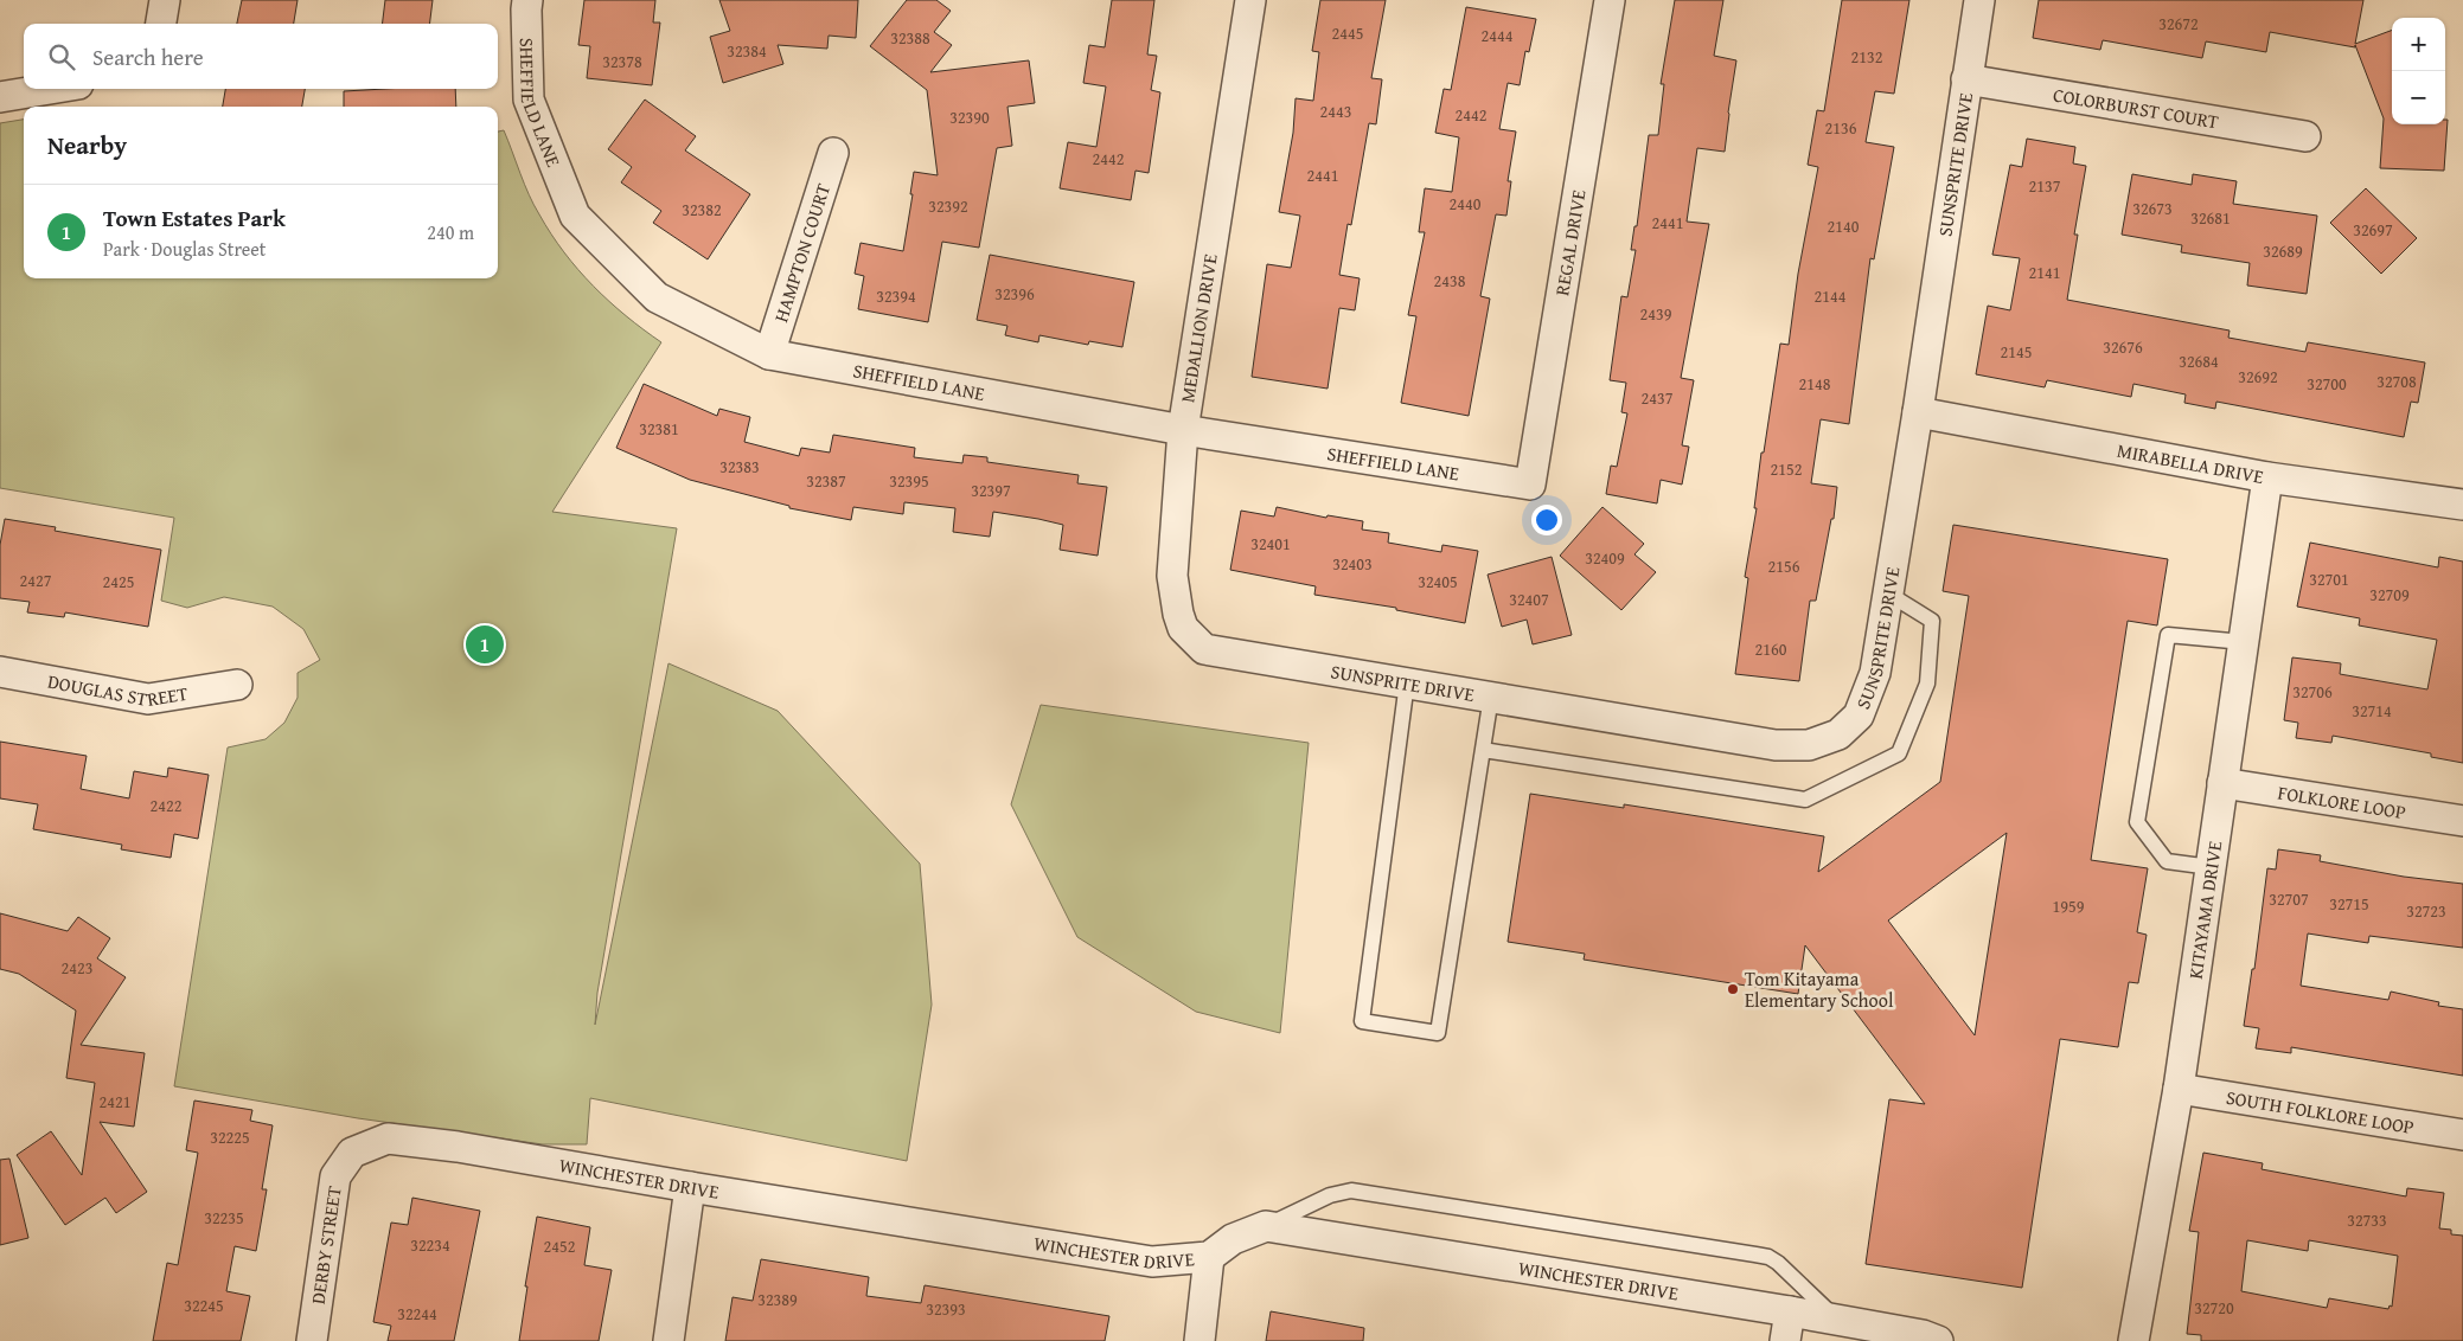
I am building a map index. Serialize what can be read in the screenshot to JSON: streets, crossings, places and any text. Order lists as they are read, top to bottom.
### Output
{
  "streets": {
    "street": [
      "SHEFFIELD LANE",
      "COLORBURST COURT",
      "SUNSPRITE DRIVE",
      "REGAL DRIVE",
      "HAMPTON COURT",
      "MEDALLION DRIVE",
      "MIRABELLA DRIVE",
      "DOUGLAS STREET",
      "FOLKLORE LOOP",
      "KITAYAMA DRIVE",
      "SOUTH FOLKLORE LOOP",
      "WINCHESTER DRIVE",
      "DERBY STREET"
    ]
  },
  "crossings": [
    ["SHEFFIELD LANE", "REGAL DRIVE"],
    ["SHEFFIELD LANE", "HAMPTON COURT"],
    ["SHEFFIELD LANE", "MEDALLION DRIVE"],
    ["COLORBURST COURT", "SUNSPRITE DRIVE"],
    ["SUNSPRITE DRIVE", "MEDALLION DRIVE"],
    ["SUNSPRITE DRIVE", "MIRABELLA DRIVE"],
    ["MIRABELLA DRIVE", "KITAYAMA DRIVE"],
    ["FOLKLORE LOOP", "KITAYAMA DRIVE"],
    ["KITAYAMA DRIVE", "SOUTH FOLKLORE LOOP"],
    ["WINCHESTER DRIVE", "DERBY STREET"]
  ],
  "places": ["Tom Kitayama Elementary School"],
  "house_numbers": [
    "32672",
    "2445",
    "2444",
    "32388",
    "32384",
    "2132",
    "32378",
    "2443",
    "2442",
    "32390",
    "2136",
    "2442",
    "2441",
    "2137",
    "2440",
    "32392",
    "32673",
    "32382",
    "32681",
    "2441",
    "2140",
    "32697",
    "32689",
    "2141",
    "2438",
    "32396",
    "32394",
    "2144",
    "2439",
    "32676",
    "2145",
    "32684",
    "32692",
    "32708",
    "2148",
    "32700",
    "2437",
    "32381",
    "32383",
    "2152",
    "32387",
    "32395",
    "32397",
    "32401",
    "32409",
    "32403",
    "2156",
    "32701",
    "2427",
    "2425",
    "32405",
    "32709",
    "32407",
    "2160",
    "32706",
    "32714",
    "2422",
    "32707",
    "32715",
    "1959",
    "32723",
    "2423",
    "2421",
    "32225",
    "32235",
    "32733",
    "32234",
    "2452",
    "32389",
    "32245",
    "32720",
    "32393",
    "32244"
  ],
  "page": {
    "map_buttons": ["+", "−"],
    "search": "Search here",
    "heading": "Nearby",
    "list": [
      {
        "mark": "1",
        "name": "Town Estates Park",
        "note": "Park · Douglas Street",
        "value": "240 m"
      }
    ],
    "pins": "1"
  }
}
